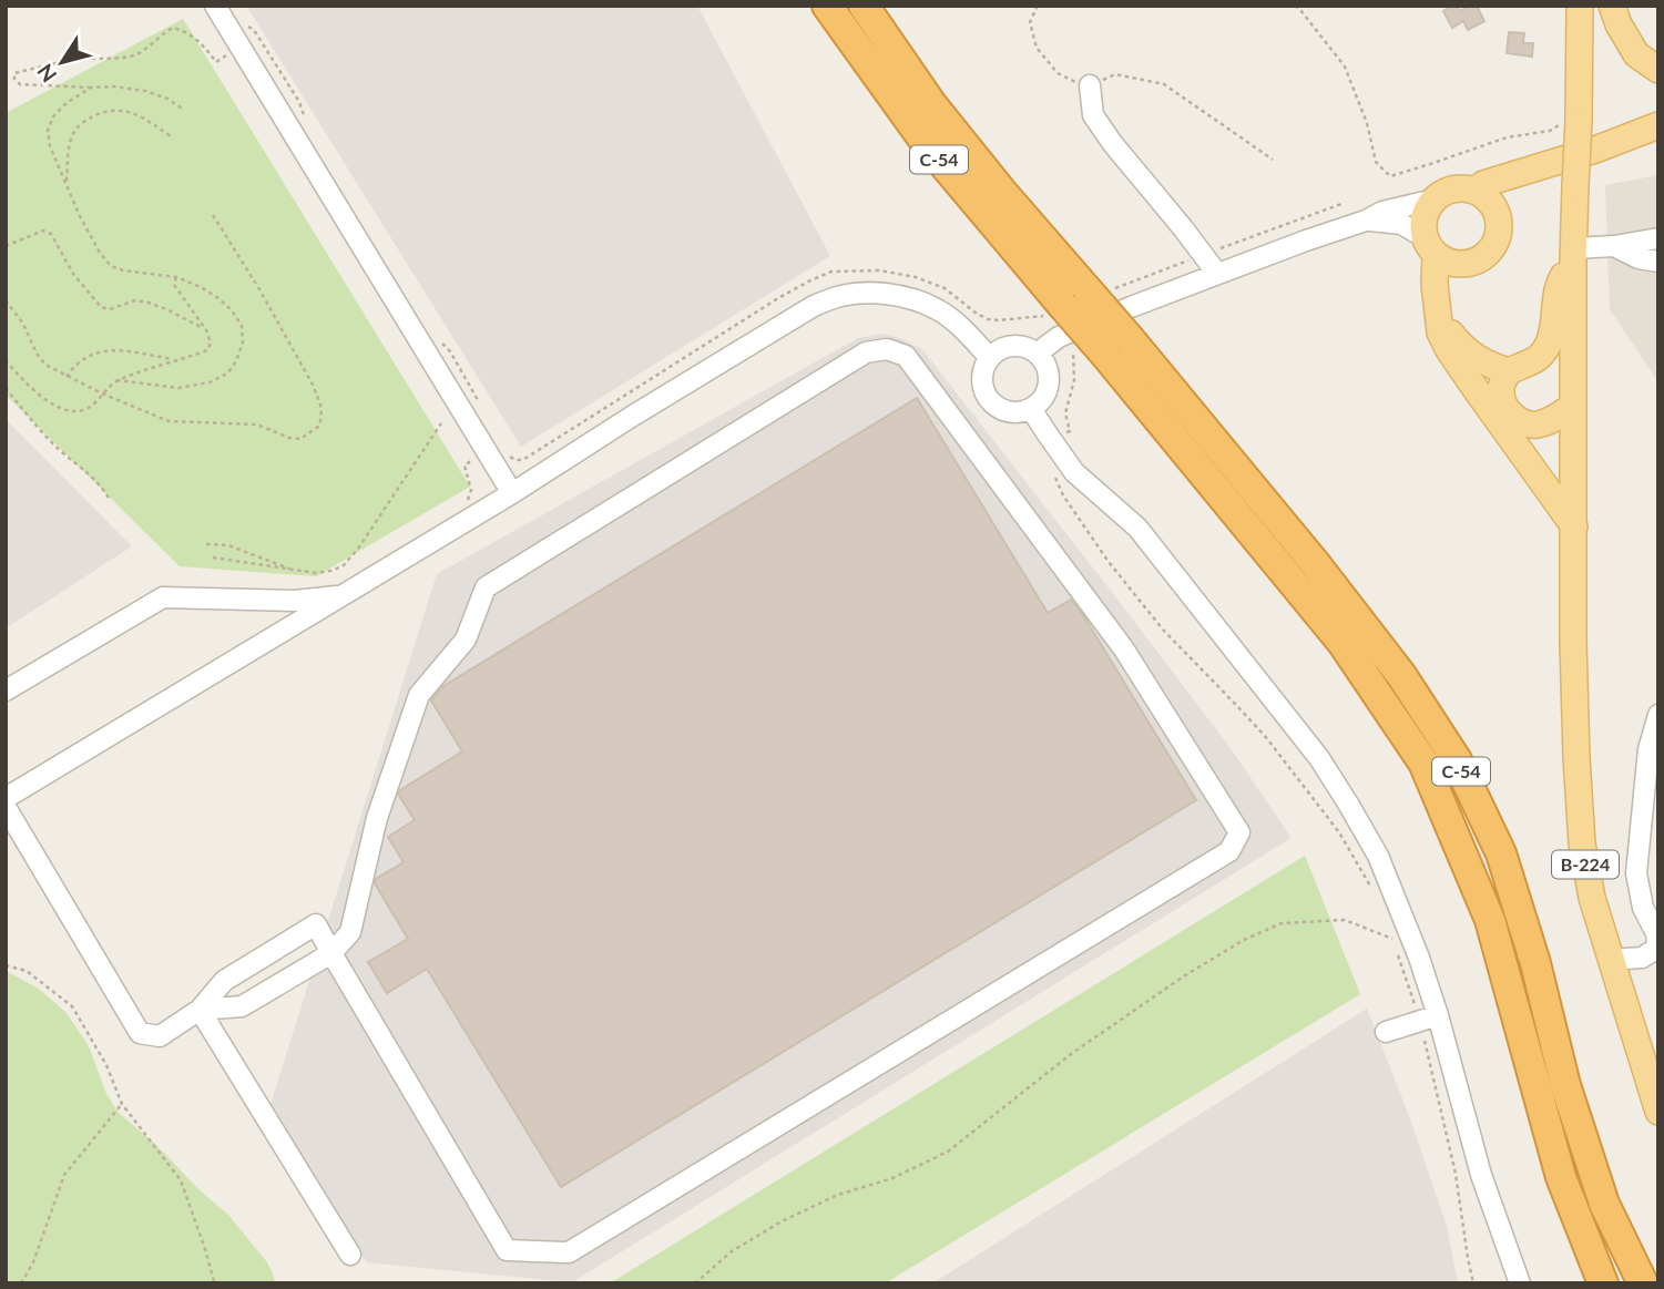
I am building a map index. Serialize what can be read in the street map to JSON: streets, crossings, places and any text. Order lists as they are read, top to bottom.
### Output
{
  "streets": {
    "highway": ["C-54"],
    "main road": ["B-224"]
  },
  "north": "bottom left"
}
